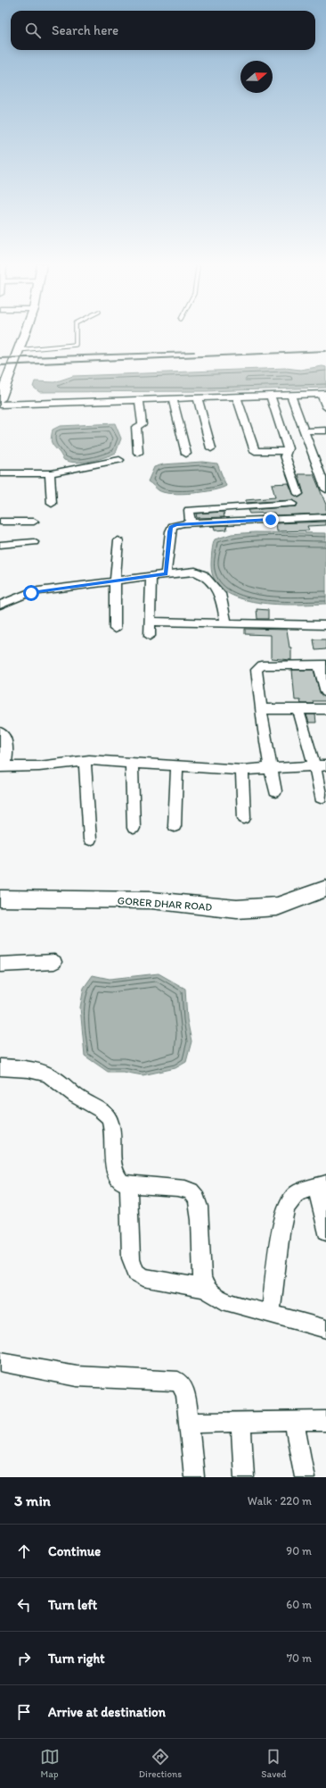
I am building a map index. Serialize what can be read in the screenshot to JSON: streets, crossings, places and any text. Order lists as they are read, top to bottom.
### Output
{
  "streets": {
    "street": ["GORER DHAR ROAD"]
  },
  "north": "right",
  "page": {
    "search": "Search here",
    "heading": ["3 min", "Walk · 220 m"],
    "list": [
      ["Continue", "90 m"],
      ["Turn left", "60 m"],
      ["Turn right", "70 m"],
      "Arrive at destination"
    ],
    "nav": ["Map", "Directions", "Saved"]
  }
}
